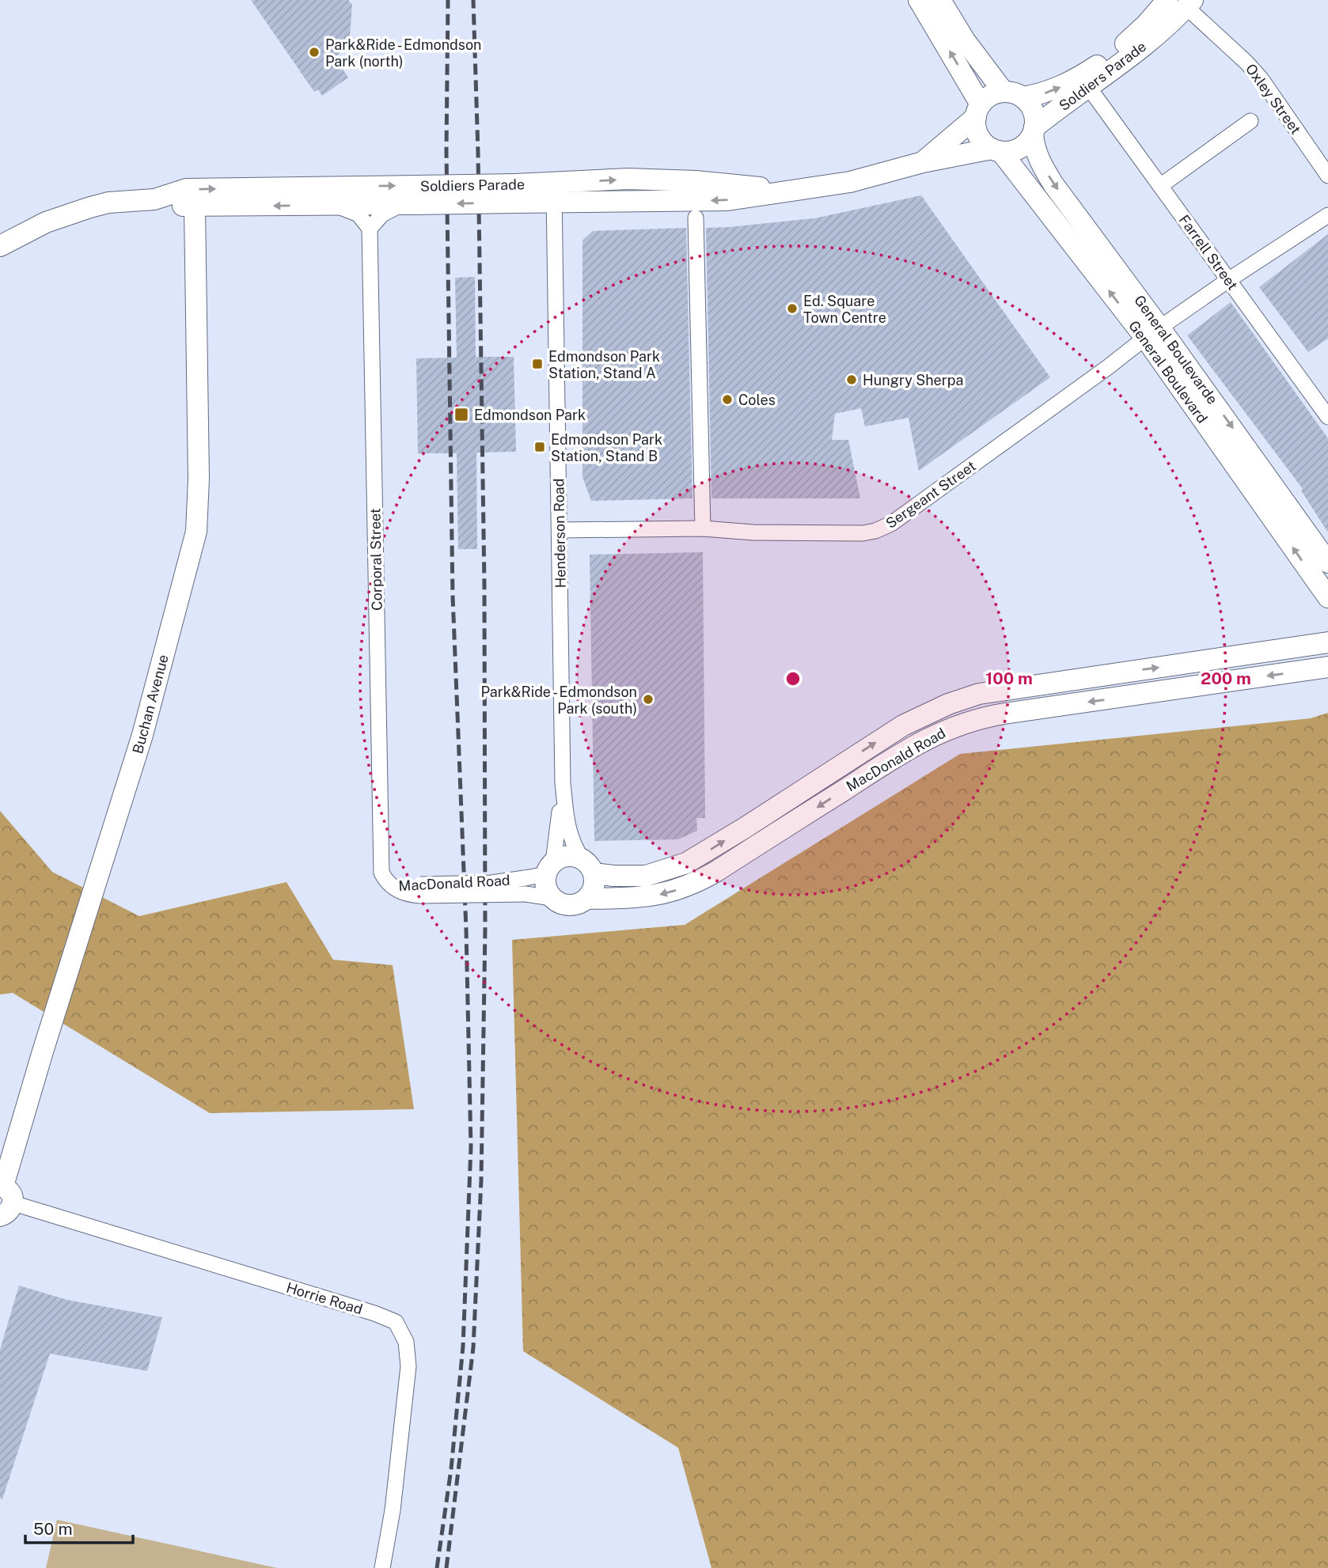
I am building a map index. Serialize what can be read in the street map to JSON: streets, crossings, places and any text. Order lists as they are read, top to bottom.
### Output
{
  "streets": {
    "street": [
      "Soldiers Parade",
      "Oxley Street",
      "Farrell Street",
      "General Boulevarde",
      "General Boulevard",
      "Sergeant Street",
      "Henderson Road",
      "Corporal Street",
      "Buchan Avenue",
      "MacDonald Road",
      "Horrie Road"
    ]
  },
  "crossings": [
    ["Soldiers Parade", "Oxley Street"],
    ["Soldiers Parade", "Farrell Street"],
    ["Soldiers Parade", "General Boulevarde"],
    ["Soldiers Parade", "General Boulevard"],
    ["Soldiers Parade", "Henderson Road"],
    ["Soldiers Parade", "Buchan Avenue"],
    ["Farrell Street", "Sergeant Street"],
    ["General Boulevarde", "General Boulevard"],
    ["General Boulevarde", "Sergeant Street"],
    ["General Boulevard", "Sergeant Street"],
    ["Sergeant Street", "Henderson Road"],
    ["Henderson Road", "MacDonald Road"],
    ["Corporal Street", "MacDonald Road"],
    ["Buchan Avenue", "Horrie Road"]
  ],
  "one_way": ["General Boulevarde", "General Boulevard"],
  "places": {
    "other": [
      "Park&Ride - Edmondson Park (north)",
      "Ed. Square Town Centre",
      "Hungry Sherpa",
      "Coles",
      "Park&Ride - Edmondson Park (south)"
    ],
    "transit": ["Edmondson Park Station, Stand A", "Edmondson Park", "Edmondson Park Station, Stand B"]
  },
  "scale_bar": "50 m",
  "rings": ["100 m", "200 m"]
}
